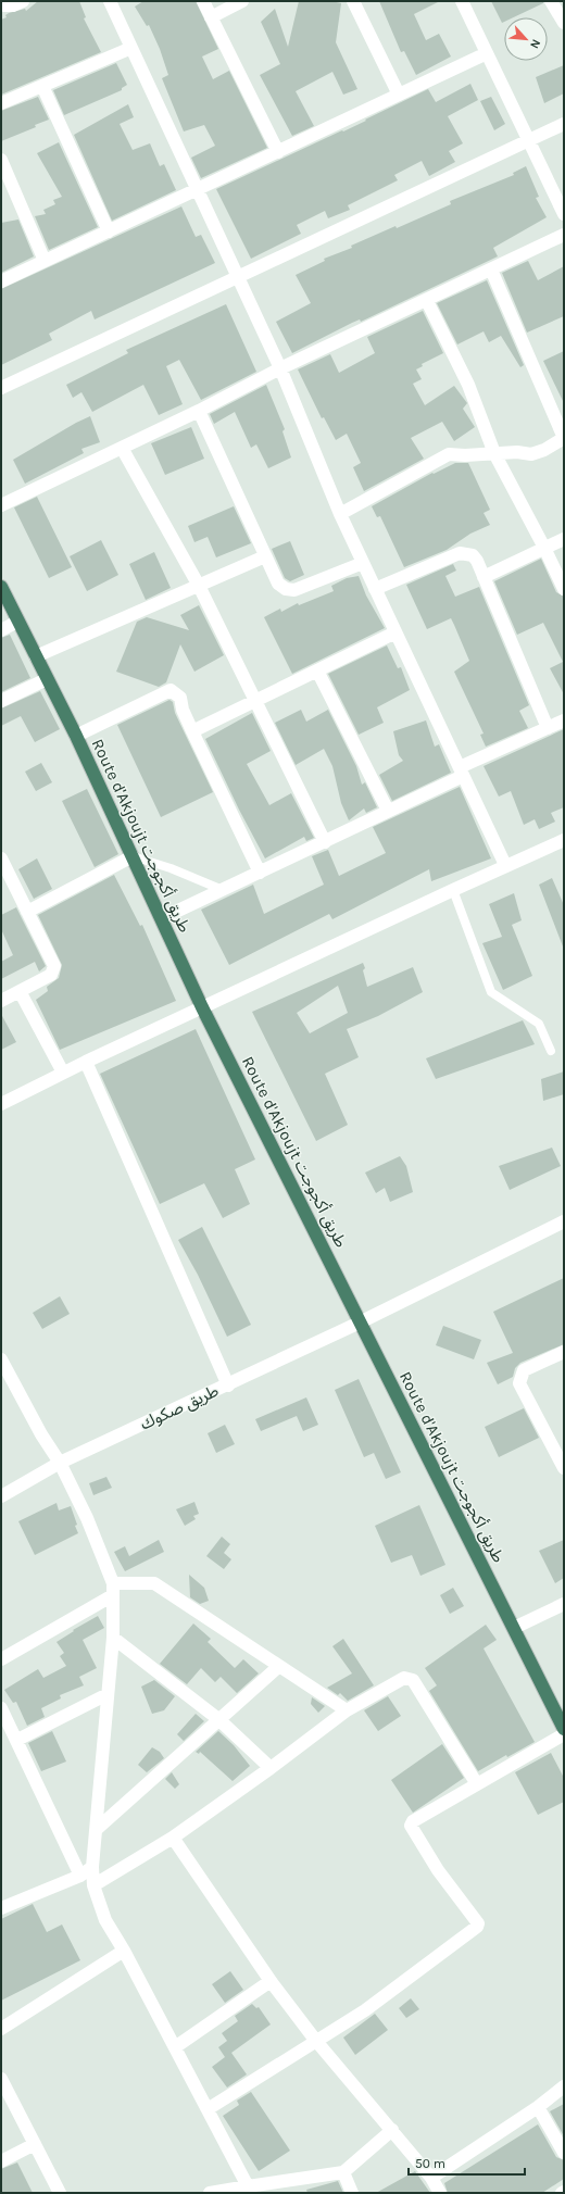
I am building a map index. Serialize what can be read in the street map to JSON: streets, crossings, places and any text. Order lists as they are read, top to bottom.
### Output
{
  "streets": {
    "highway": ["Route d'Akjoujt طريق أكجوجت"],
    "street": ["طريق صكوك"]
  },
  "crossings": [
    ["Route d'Akjoujt طريق أكجوجت", "طريق صكوك"]
  ],
  "scale_bar": "50 m",
  "north": "bottom right"
}
